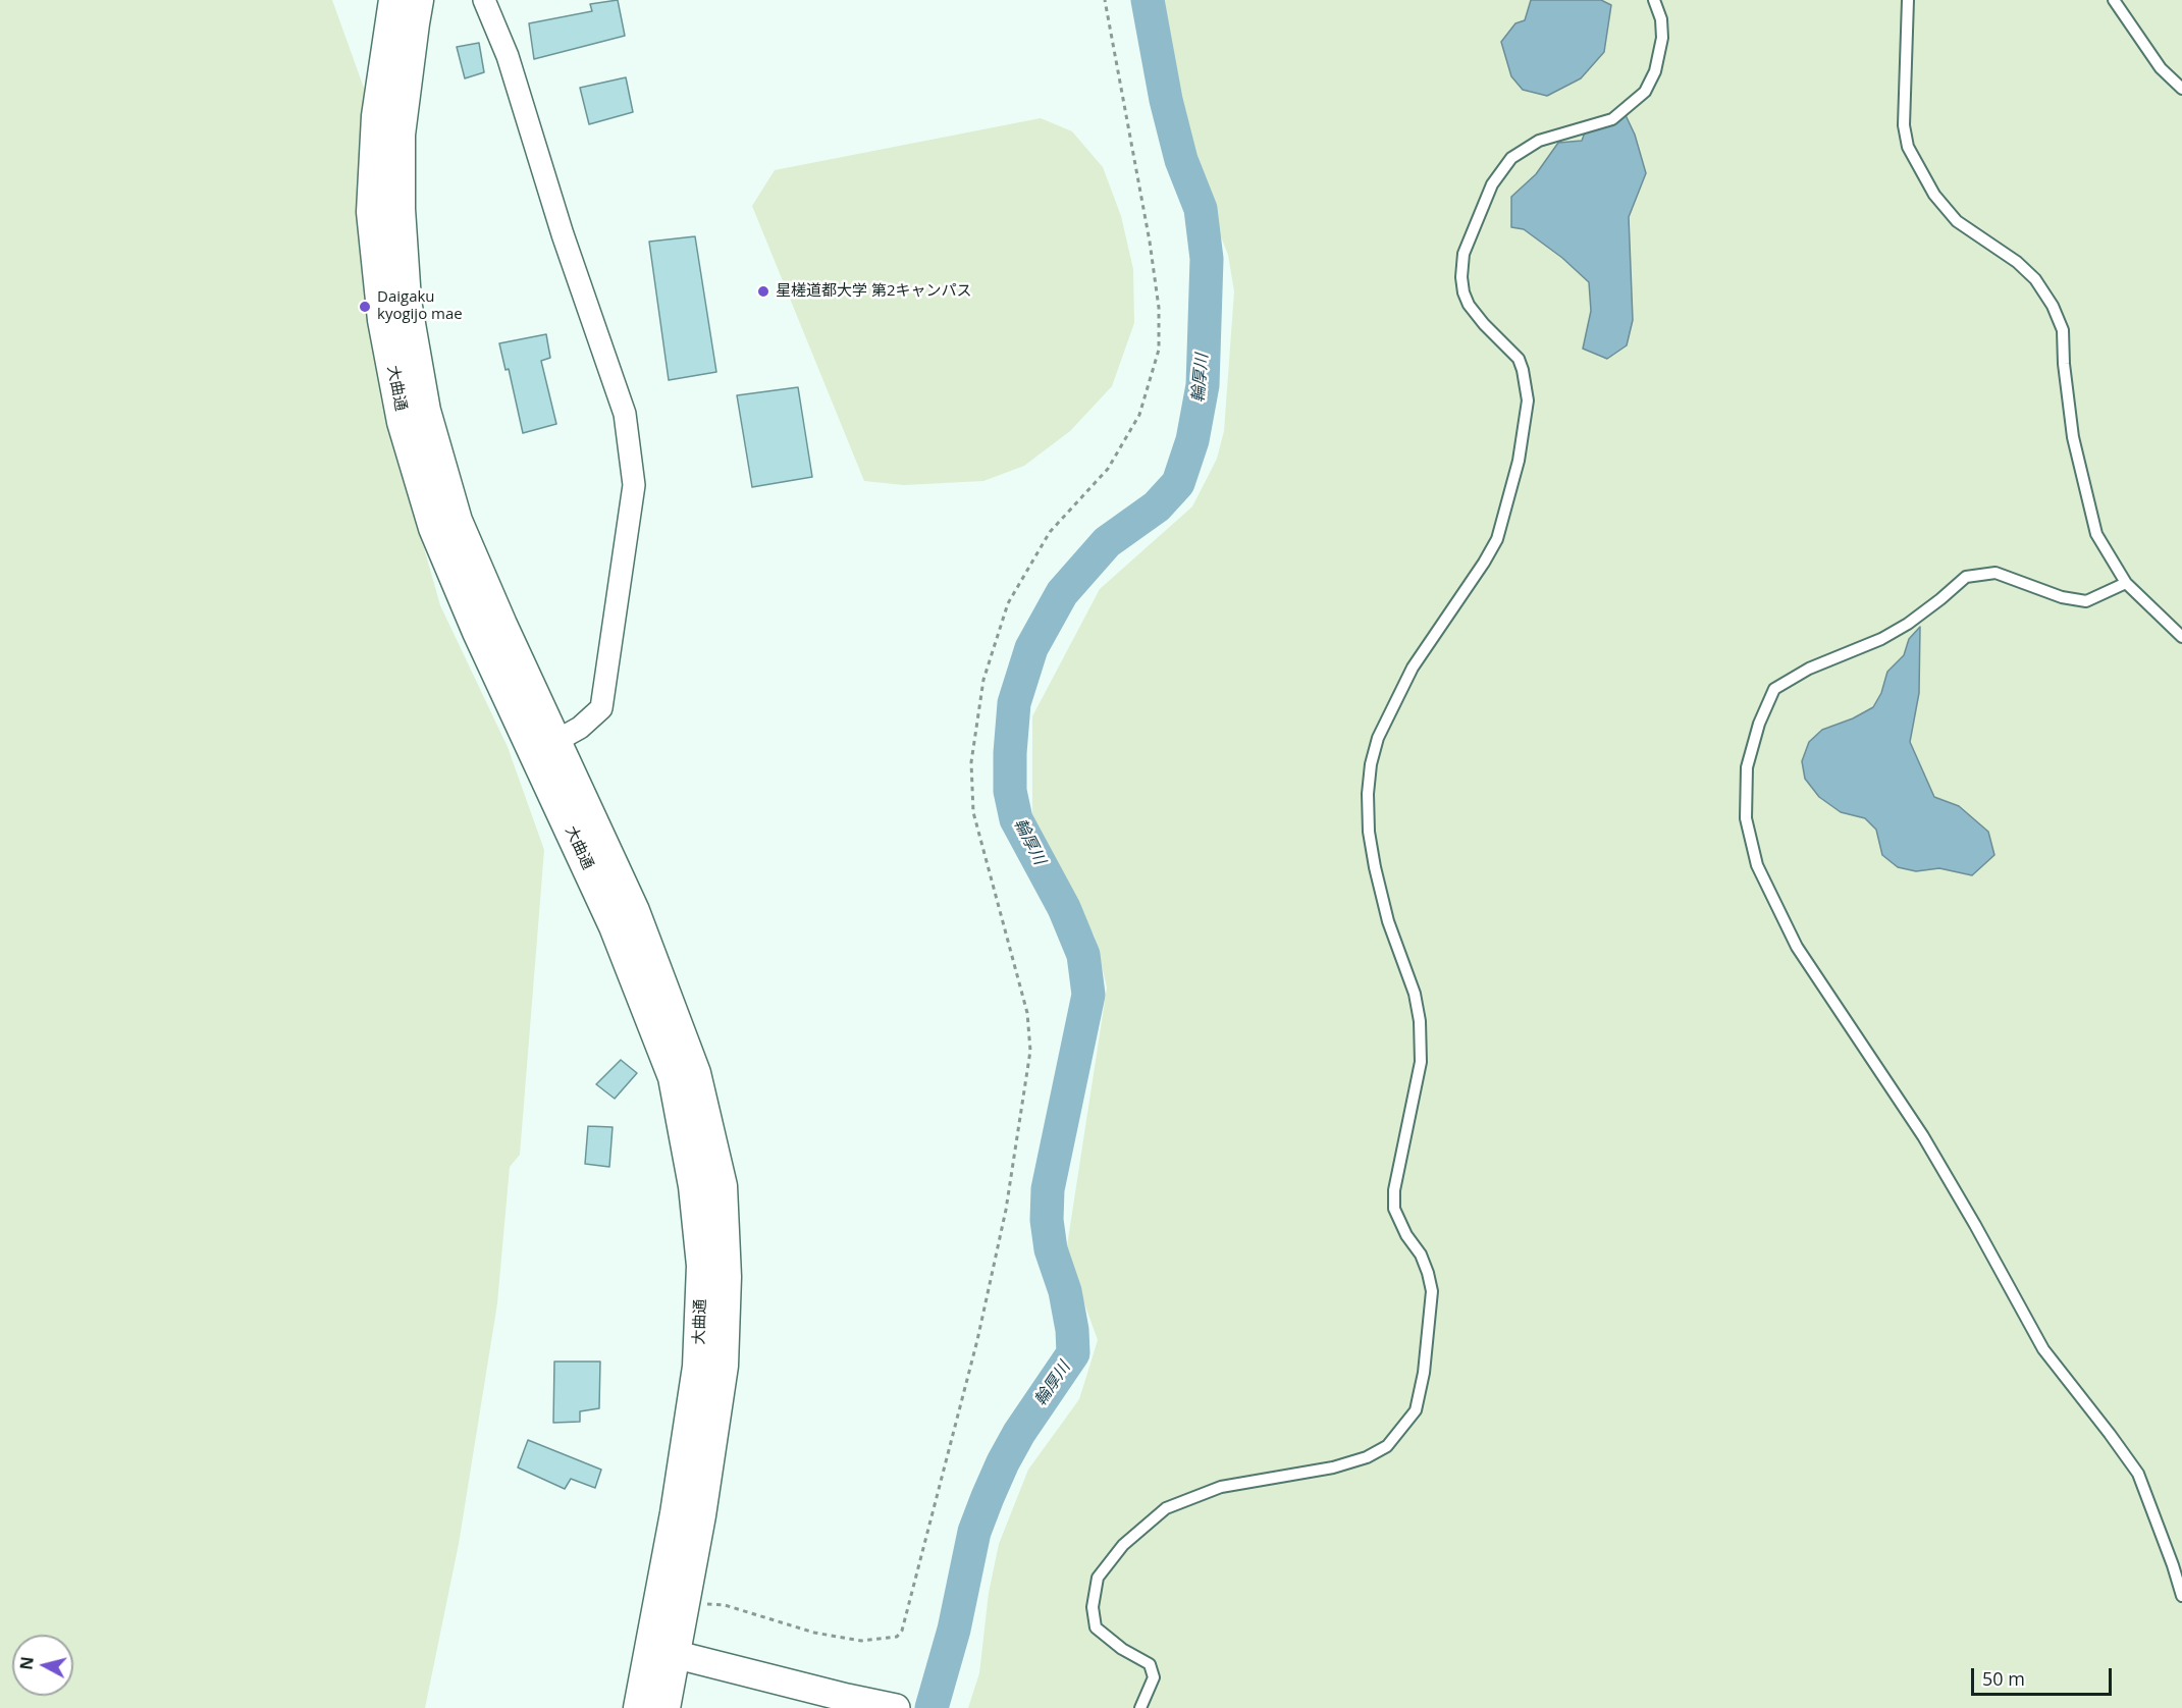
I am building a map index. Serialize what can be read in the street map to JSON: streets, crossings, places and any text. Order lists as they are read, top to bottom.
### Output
{
  "streets": {
    "main road": ["大曲通"]
  },
  "water": ["輪厚川"],
  "places": ["星槎道都大学 第2キャンパス", "Daigaku kyogijo mae"],
  "scale_bar": "50 m",
  "north": "left"
}
